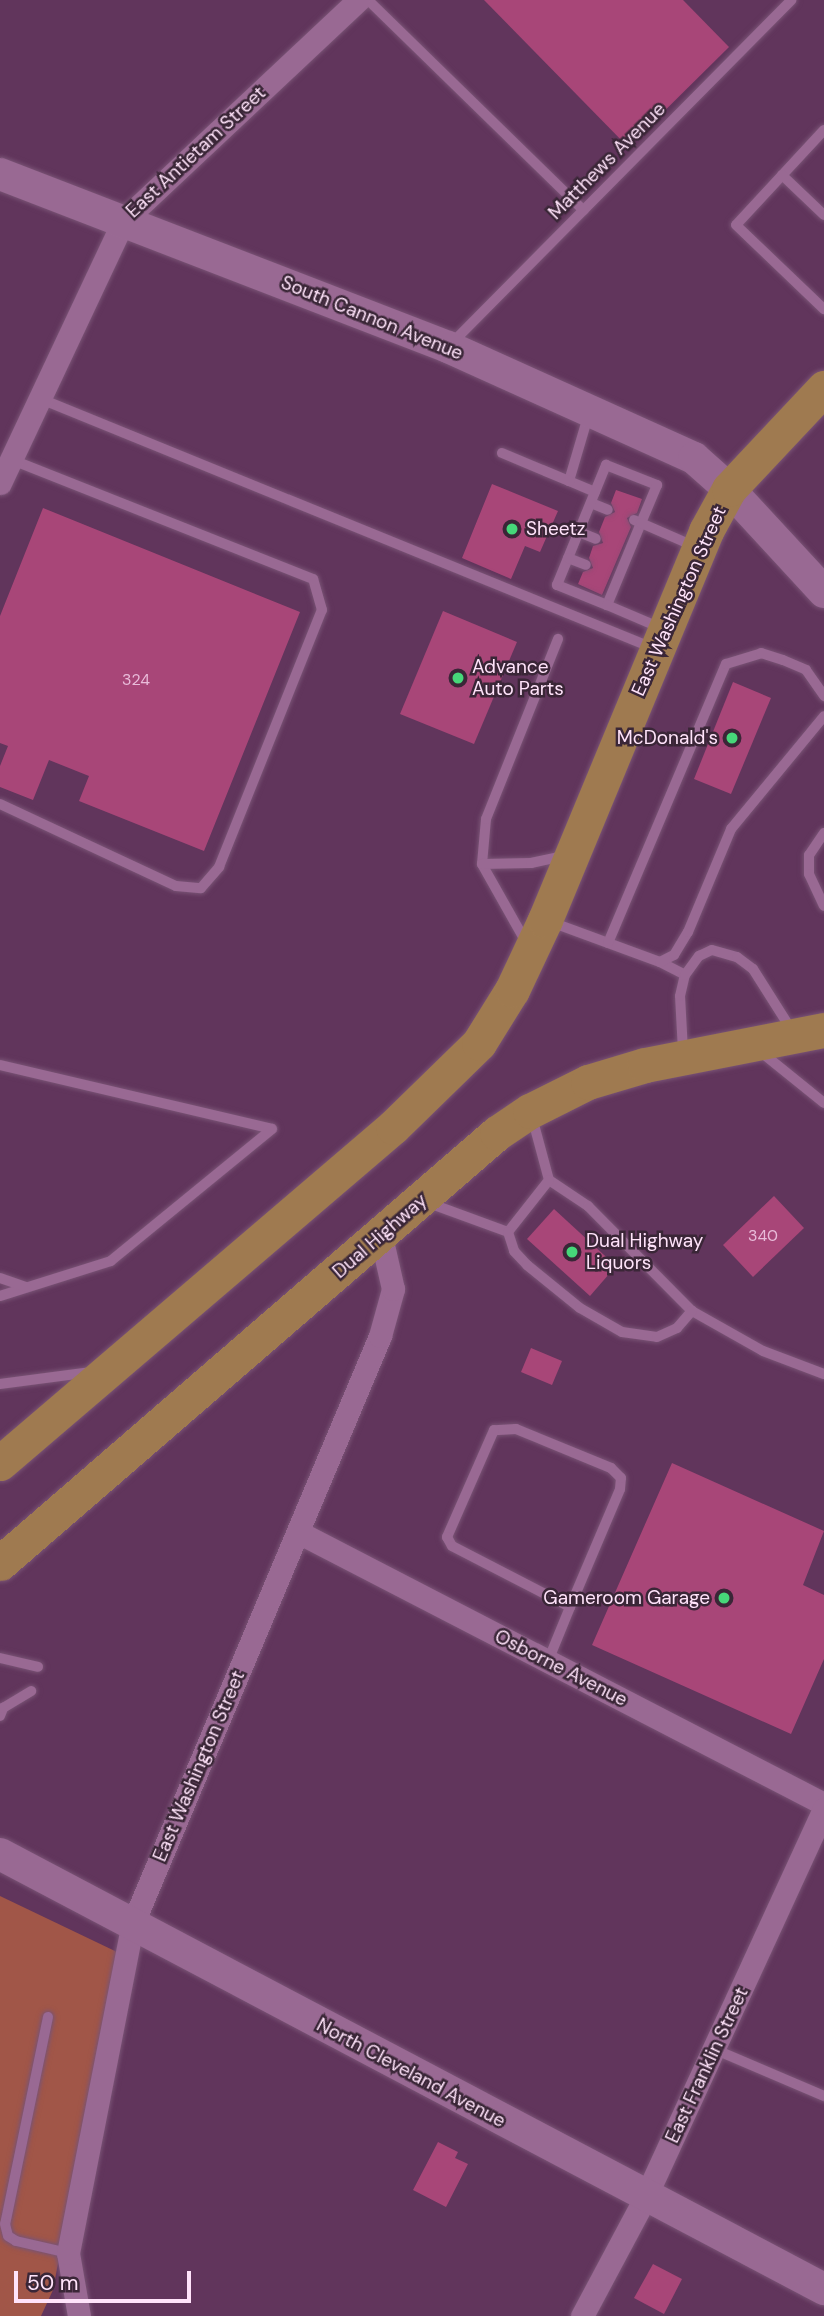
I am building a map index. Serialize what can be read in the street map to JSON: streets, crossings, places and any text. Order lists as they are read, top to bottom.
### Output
{
  "streets": {
    "main road": ["East Washington Street", "Dual Highway"],
    "street": [
      "East Antietam Street",
      "South Cannon Avenue",
      "Osborne Avenue",
      "East Franklin Street",
      "North Cleveland Avenue"
    ],
    "lane": ["Matthews Avenue"]
  },
  "crossings": [
    ["East Antietam Street", "South Cannon Avenue"],
    ["Matthews Avenue", "South Cannon Avenue"],
    ["South Cannon Avenue", "East Washington Street"],
    ["East Washington Street", "Dual Highway"],
    ["East Washington Street", "Osborne Avenue"],
    ["East Washington Street", "North Cleveland Avenue"],
    ["East Franklin Street", "North Cleveland Avenue"]
  ],
  "places": [
    "Sheetz",
    "Advance Auto Parts",
    "McDonald's",
    "Dual Highway Liquors",
    "Gameroom Garage"
  ],
  "house_numbers": ["324", "340"],
  "scale_bar": "50 m"
}
